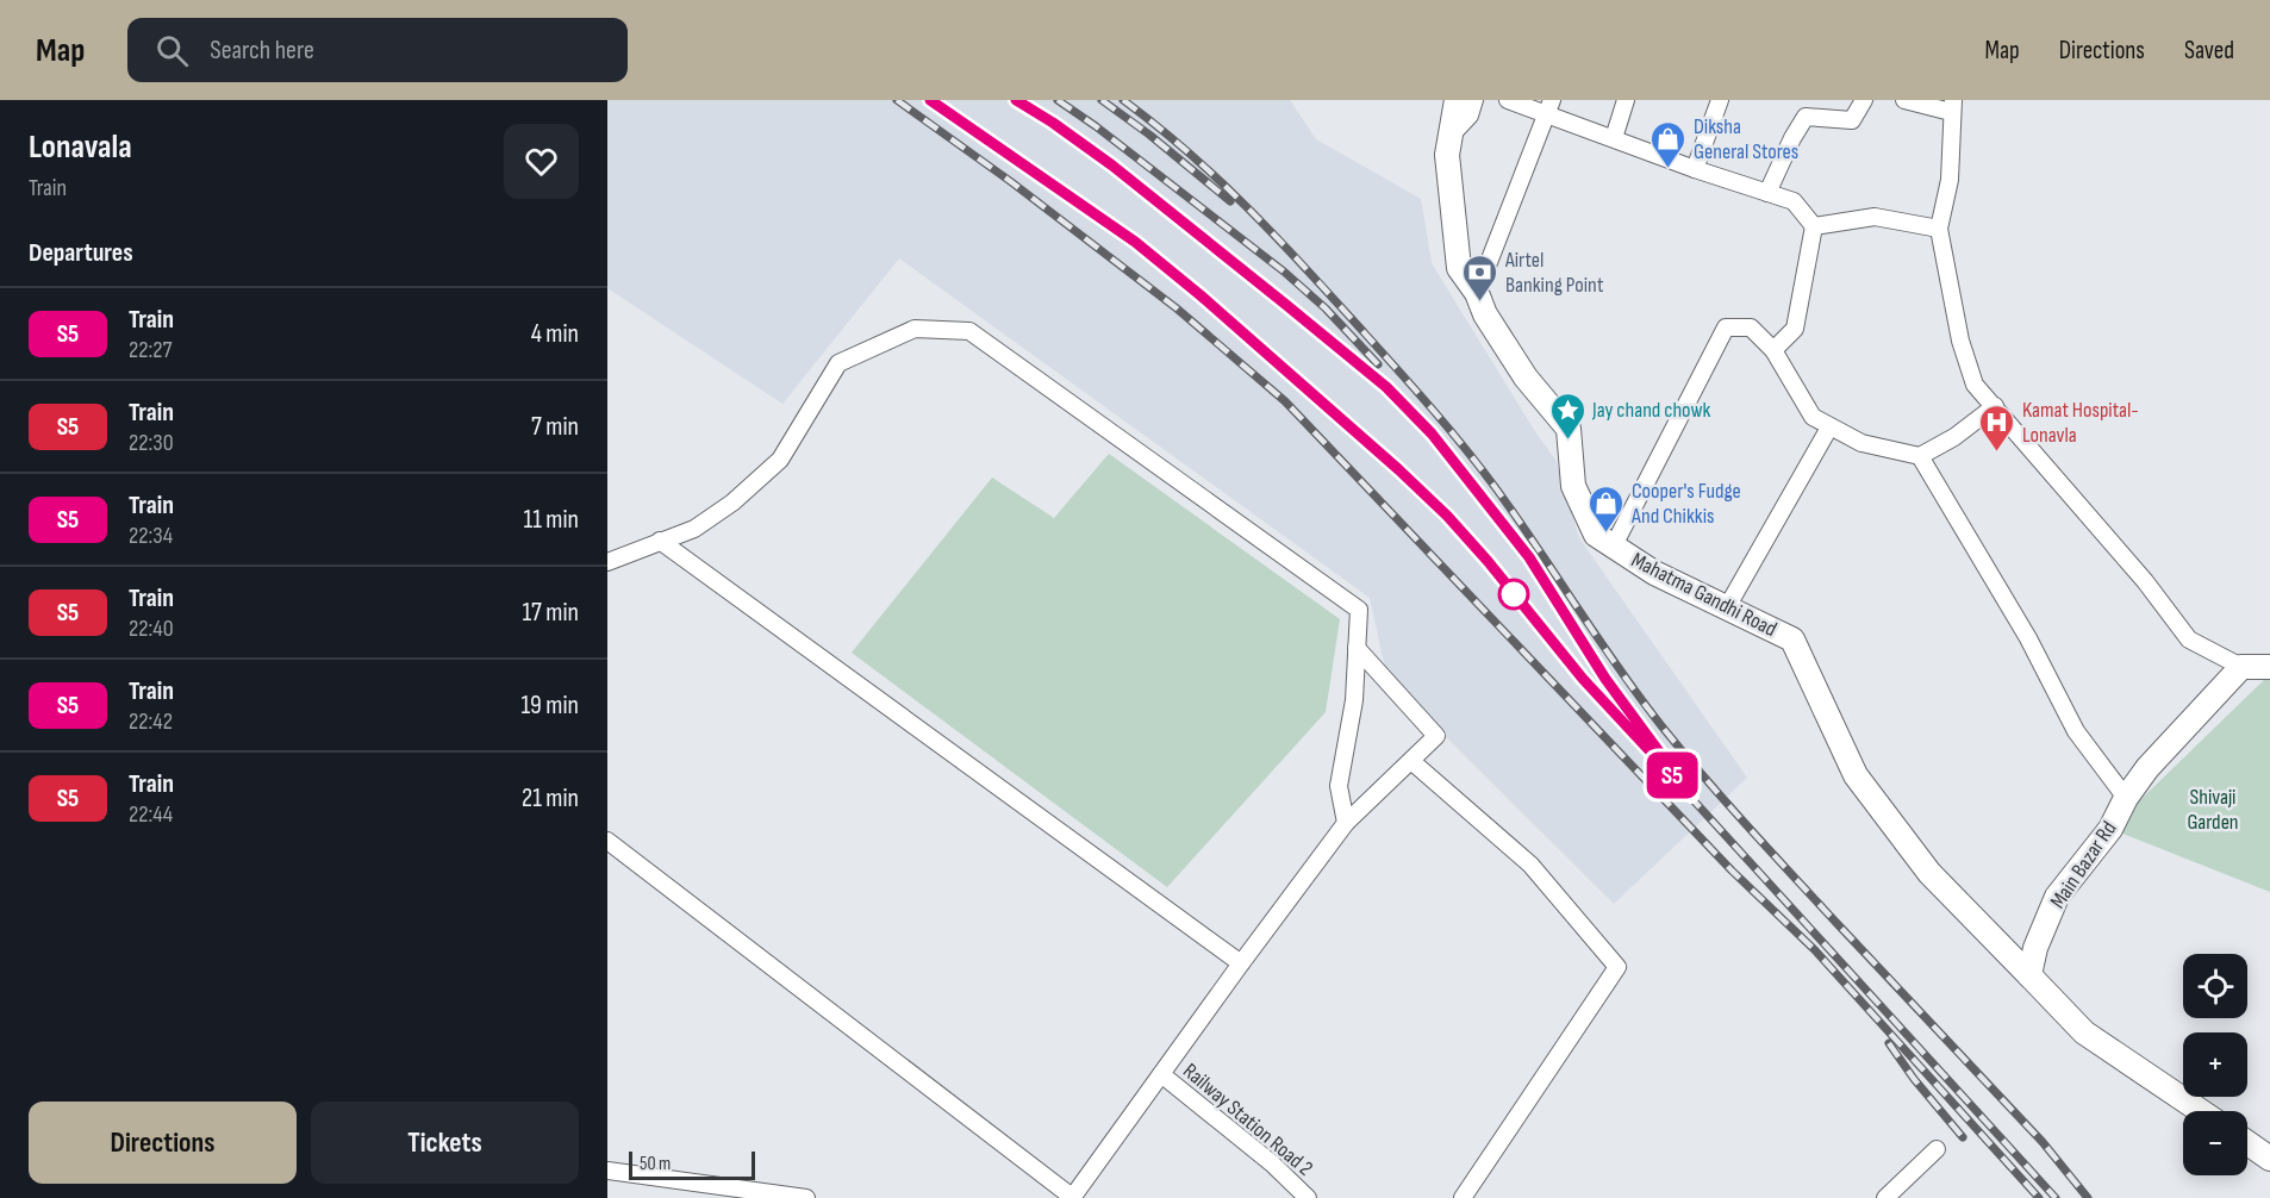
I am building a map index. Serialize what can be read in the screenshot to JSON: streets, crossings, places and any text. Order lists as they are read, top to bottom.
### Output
{
  "streets": {
    "main road": ["Mahatma Gandhi Road", "Main Bazar Rd"],
    "street": ["Railway Station Road 2"]
  },
  "crossings": [
    ["Mahatma Gandhi Road", "Main Bazar Rd"]
  ],
  "parks": ["Shivaji Garden"],
  "places": {
    "shop": ["Diksha General Stores", "Cooper's Fudge And Chikkis"],
    "bank": ["Airtel Banking Point"],
    "place": ["Jay chand chowk"],
    "hospital": ["Kamat Hospital- Lonavla"]
  },
  "scale_bar": "50 m",
  "page": {
    "header": "Map",
    "search": "Search here",
    "nav": ["Map", "Directions", "Saved"],
    "heading": [
      ["Lonavala", "Train"],
      "Departures"
    ],
    "on_map": "S5",
    "list": [
      {
        "mark": "S5",
        "name": "Train",
        "note": "22:27",
        "value": "4 min"
      },
      {
        "mark": "S5",
        "name": "Train",
        "note": "22:30",
        "value": "7 min"
      },
      {
        "mark": "S5",
        "name": "Train",
        "note": "22:34",
        "value": "11 min"
      },
      {
        "mark": "S5",
        "name": "Train",
        "note": "22:40",
        "value": "17 min"
      },
      {
        "mark": "S5",
        "name": "Train",
        "note": "22:42",
        "value": "19 min"
      },
      {
        "mark": "S5",
        "name": "Train",
        "note": "22:44",
        "value": "21 min"
      }
    ],
    "map_buttons": ["+", "−"],
    "buttons": ["Directions", "Tickets"],
    "scale": "50 m"
  }
}
